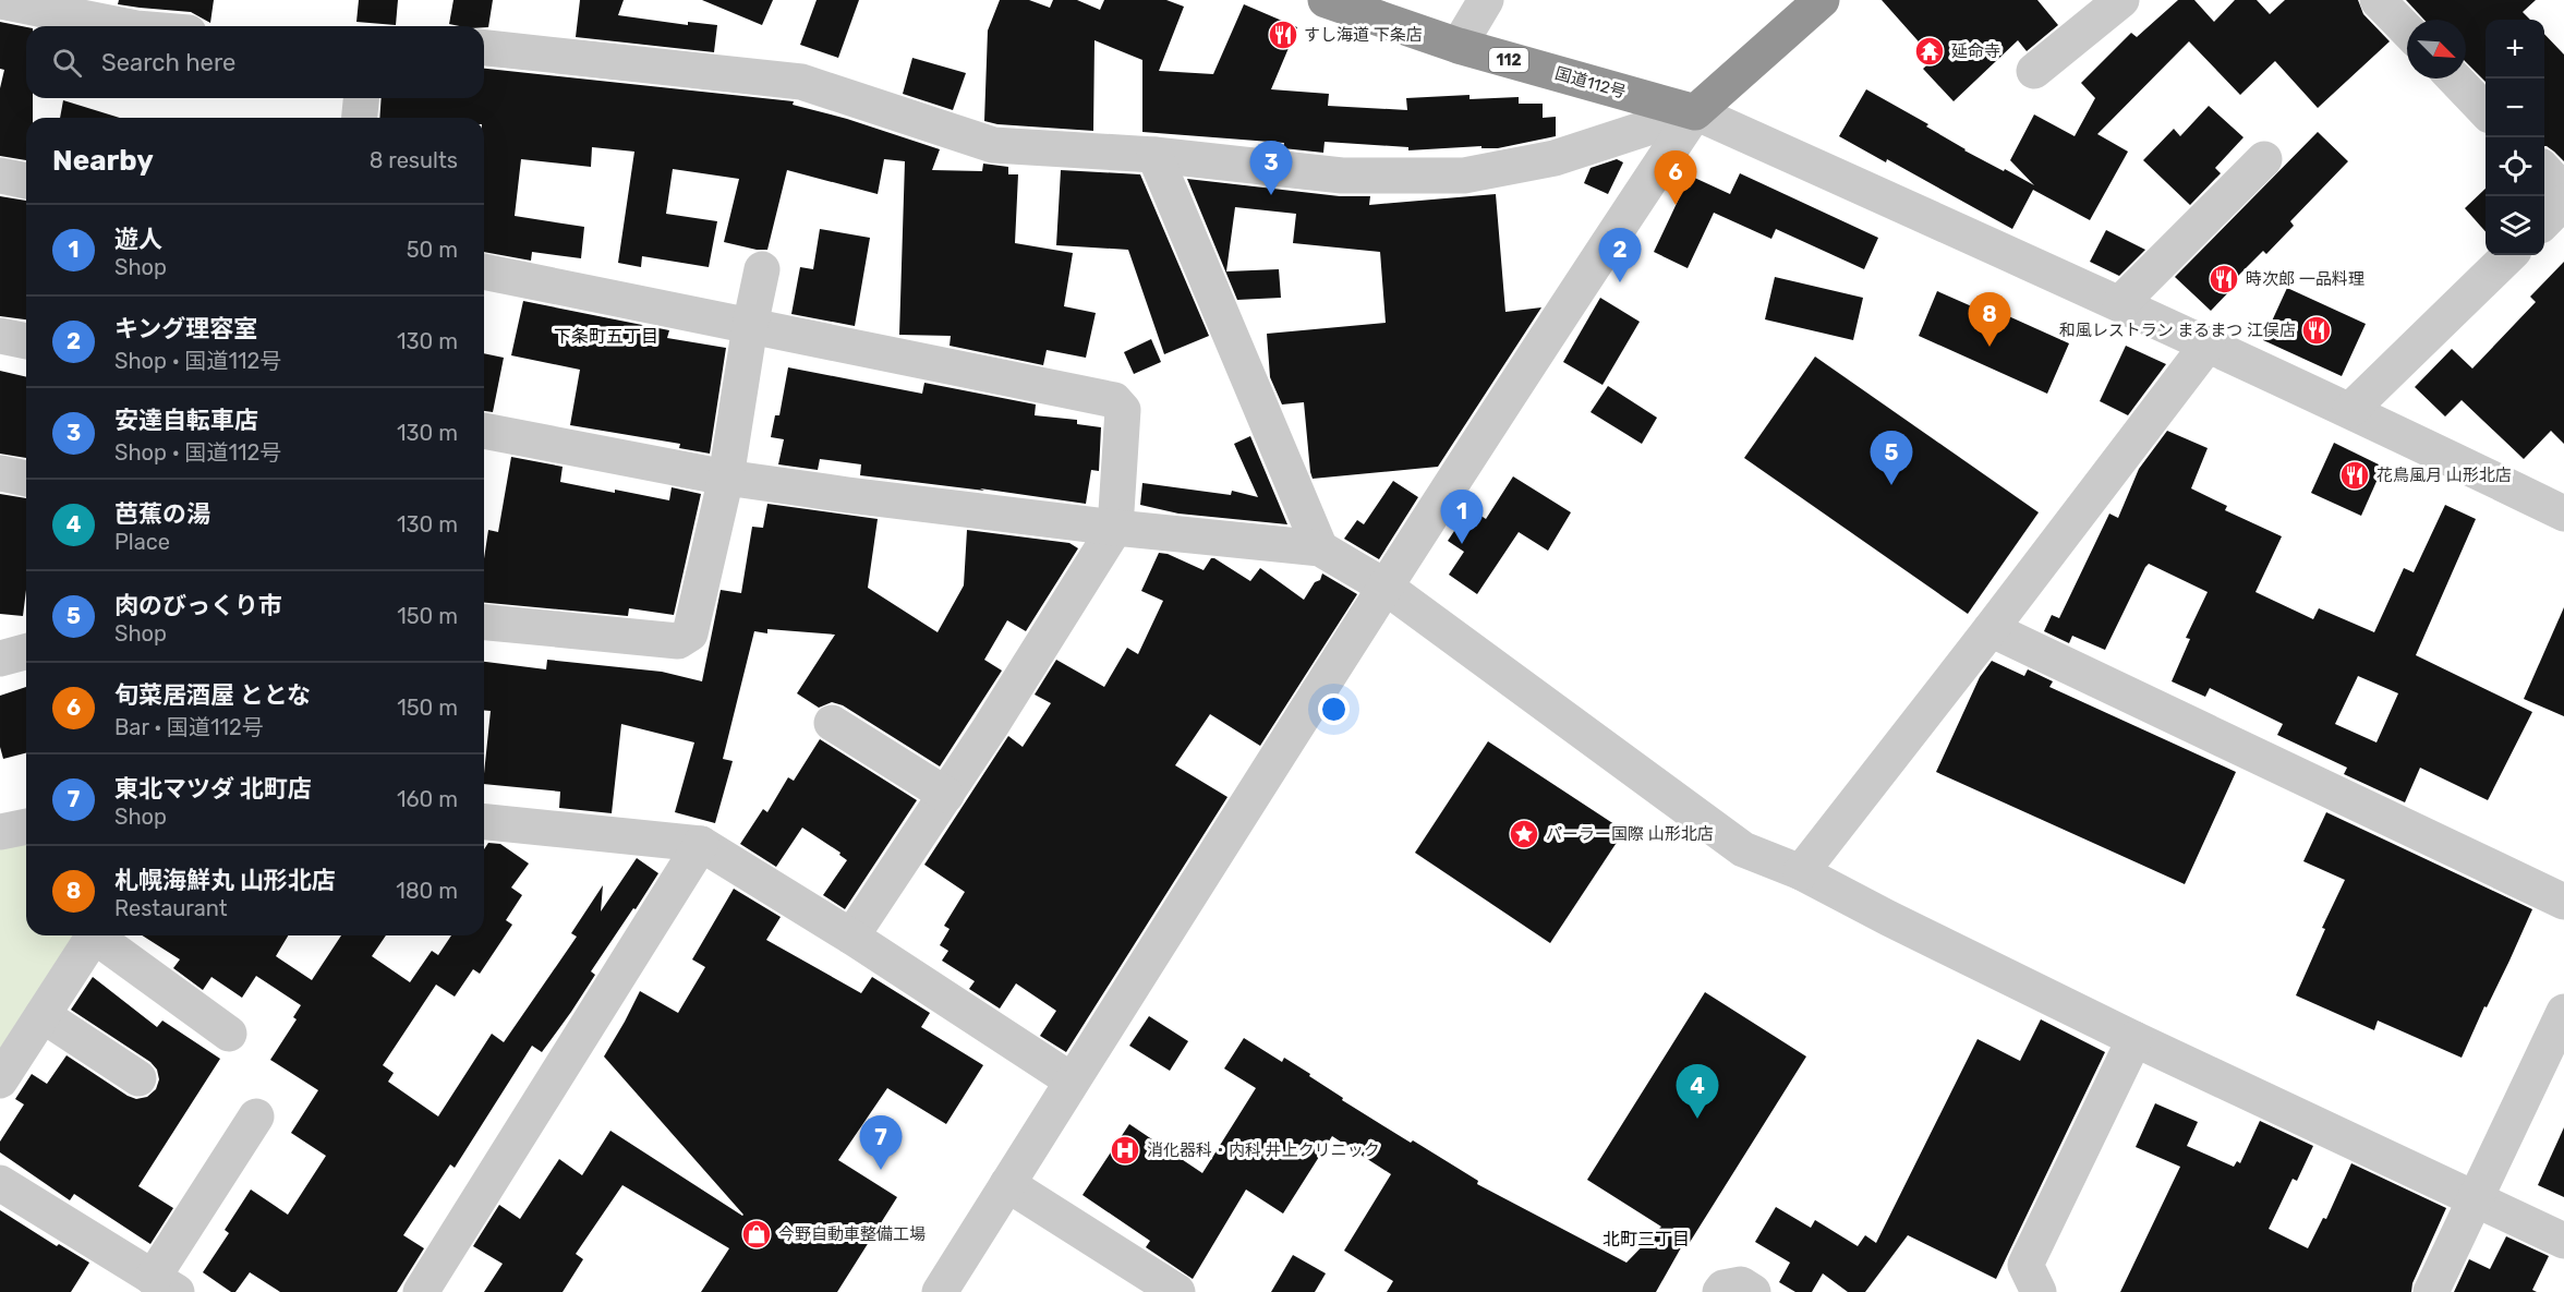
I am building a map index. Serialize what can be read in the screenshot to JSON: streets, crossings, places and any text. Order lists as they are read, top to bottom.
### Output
{
  "streets": {
    "highway": ["112", "国道112号"]
  },
  "districts": ["下条町五丁目", "北町三丁目"],
  "places": {
    "restaurant": [
      "すし海道 下条店",
      "時次郎 一品料理",
      "和風レストラン まるまつ 江俣店",
      "花鳥風月 山形北店"
    ],
    "temple": ["延命寺"],
    "place": ["パーラー国際 山形北店"],
    "hospital": ["消化器科・内科 井上クリニック"],
    "shop": ["今野自動車整備工場"]
  },
  "north": "bottom right",
  "page": {
    "map_buttons": ["+", "−"],
    "search": "Search here",
    "heading": ["Nearby", "8 results"],
    "pins": [
      "3",
      "6",
      "2",
      "8",
      "5",
      "1",
      "4",
      "7"
    ],
    "list": [
      {
        "mark": "1",
        "name": "遊人",
        "note": "Shop",
        "value": "50 m"
      },
      {
        "mark": "2",
        "name": "キング理容室",
        "note": "Shop · 国道112号",
        "value": "130 m"
      },
      {
        "mark": "3",
        "name": "安達自転車店",
        "note": "Shop · 国道112号",
        "value": "130 m"
      },
      {
        "mark": "4",
        "name": "芭蕉の湯",
        "note": "Place",
        "value": "130 m"
      },
      {
        "mark": "5",
        "name": "肉のびっくり市",
        "note": "Shop",
        "value": "150 m"
      },
      {
        "mark": "6",
        "name": "旬菜居酒屋 ととな",
        "note": "Bar · 国道112号",
        "value": "150 m"
      },
      {
        "mark": "7",
        "name": "東北マツダ 北町店",
        "note": "Shop",
        "value": "160 m"
      },
      {
        "mark": "8",
        "name": "札幌海鮮丸 山形北店",
        "note": "Restaurant",
        "value": "180 m"
      }
    ]
  }
}
